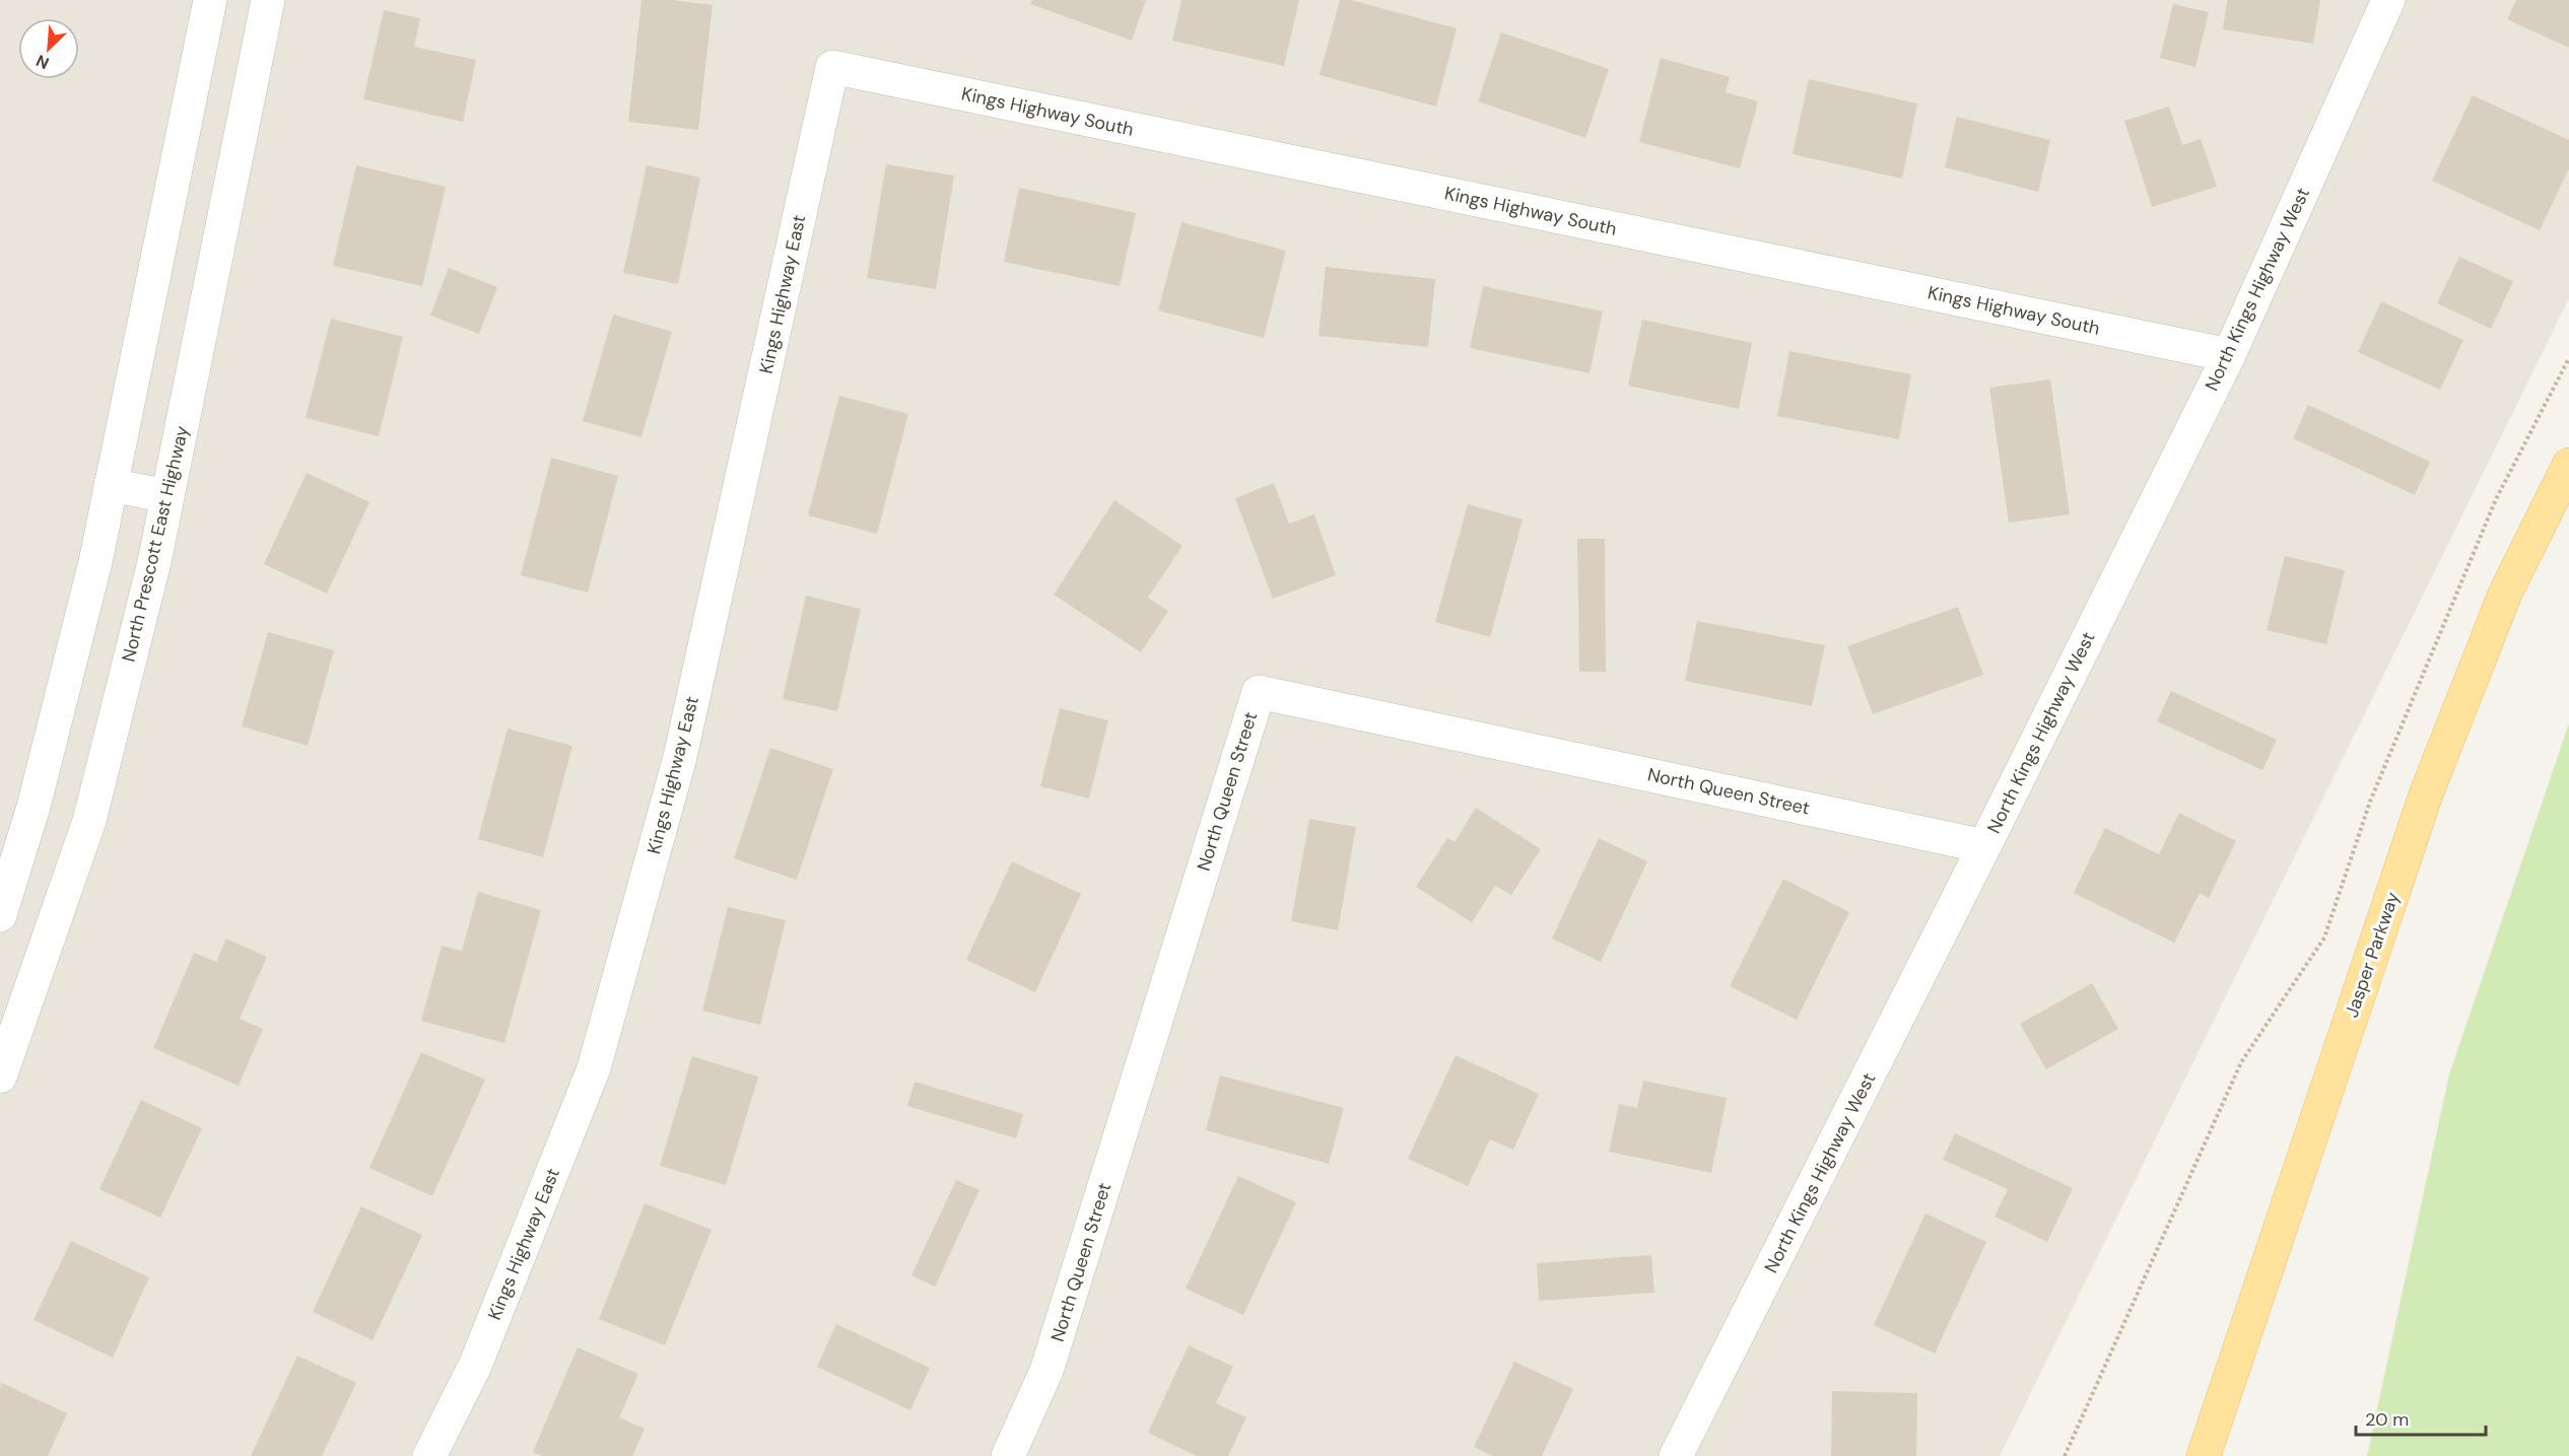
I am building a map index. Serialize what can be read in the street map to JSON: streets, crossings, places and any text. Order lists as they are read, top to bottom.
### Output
{
  "streets": {
    "main road": ["Jasper Parkway"],
    "street": [
      "Kings Highway South",
      "North Kings Highway West",
      "Kings Highway East",
      "North Prescott East Highway",
      "North Queen Street"
    ]
  },
  "crossings": [
    ["Kings Highway South", "North Kings Highway West"],
    ["Kings Highway South", "Kings Highway East"],
    ["North Kings Highway West", "North Queen Street"]
  ],
  "scale_bar": "20 m",
  "north": "bottom left"
}
